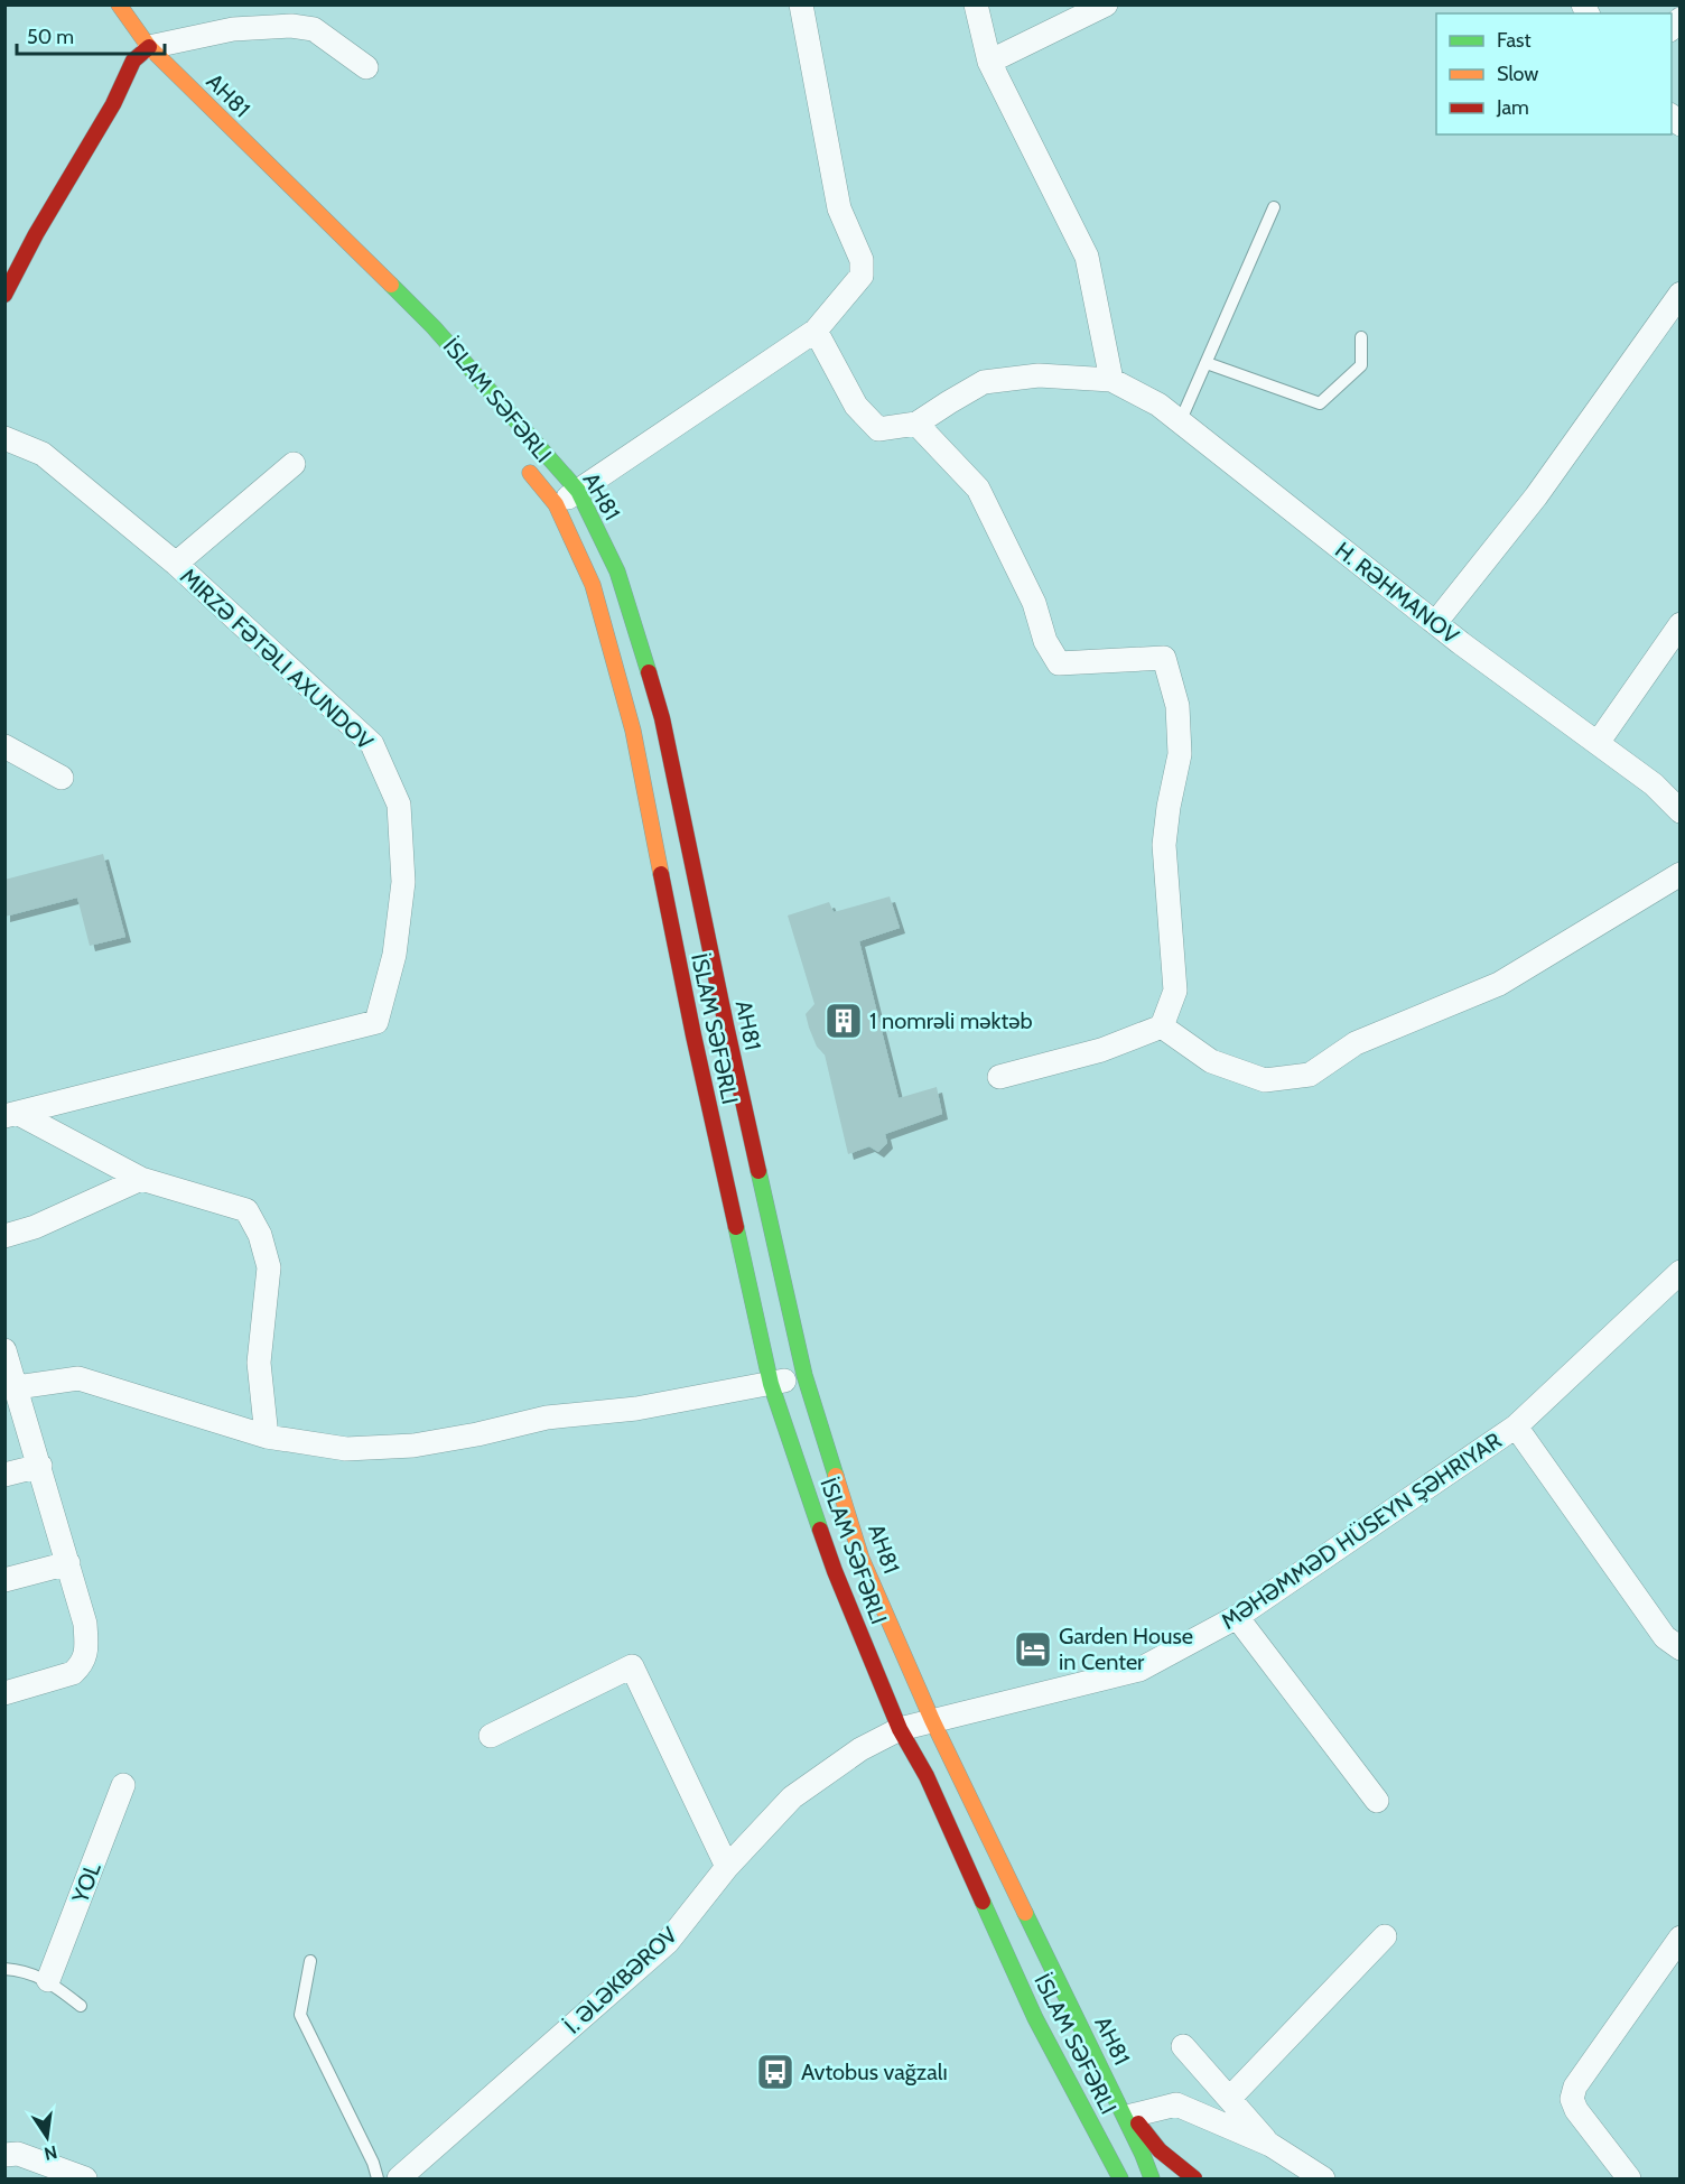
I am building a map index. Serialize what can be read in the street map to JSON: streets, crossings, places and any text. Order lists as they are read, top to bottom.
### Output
{
  "streets": {
    "main road": ["AH81", "İSLAM SƏFƏRLI"],
    "street": [
      "H. RƏHMANOV",
      "MIRZƏ FƏTƏLI AXUNDOV",
      "MƏHƏMMƏD HÜSEYN ŞƏHRIYAR",
      "YOL",
      "İ. ƏLƏKBƏROV"
    ]
  },
  "crossings": [
    ["AH81", "MƏHƏMMƏD HÜSEYN ŞƏHRIYAR"],
    ["İSLAM SƏFƏRLI", "MƏHƏMMƏD HÜSEYN ŞƏHRIYAR"],
    ["İSLAM SƏFƏRLI", "İ. ƏLƏKBƏROV"],
    ["MƏHƏMMƏD HÜSEYN ŞƏHRIYAR", "İ. ƏLƏKBƏROV"]
  ],
  "places": {
    "building": ["1 nomrəli məktəb"],
    "hotel": ["Garden House in Center"],
    "bus stop": ["Avtobus vağzalı"]
  },
  "legend": ["Fast", "Slow", "Jam"],
  "scale_bar": "50 m",
  "north": "bottom"
}
